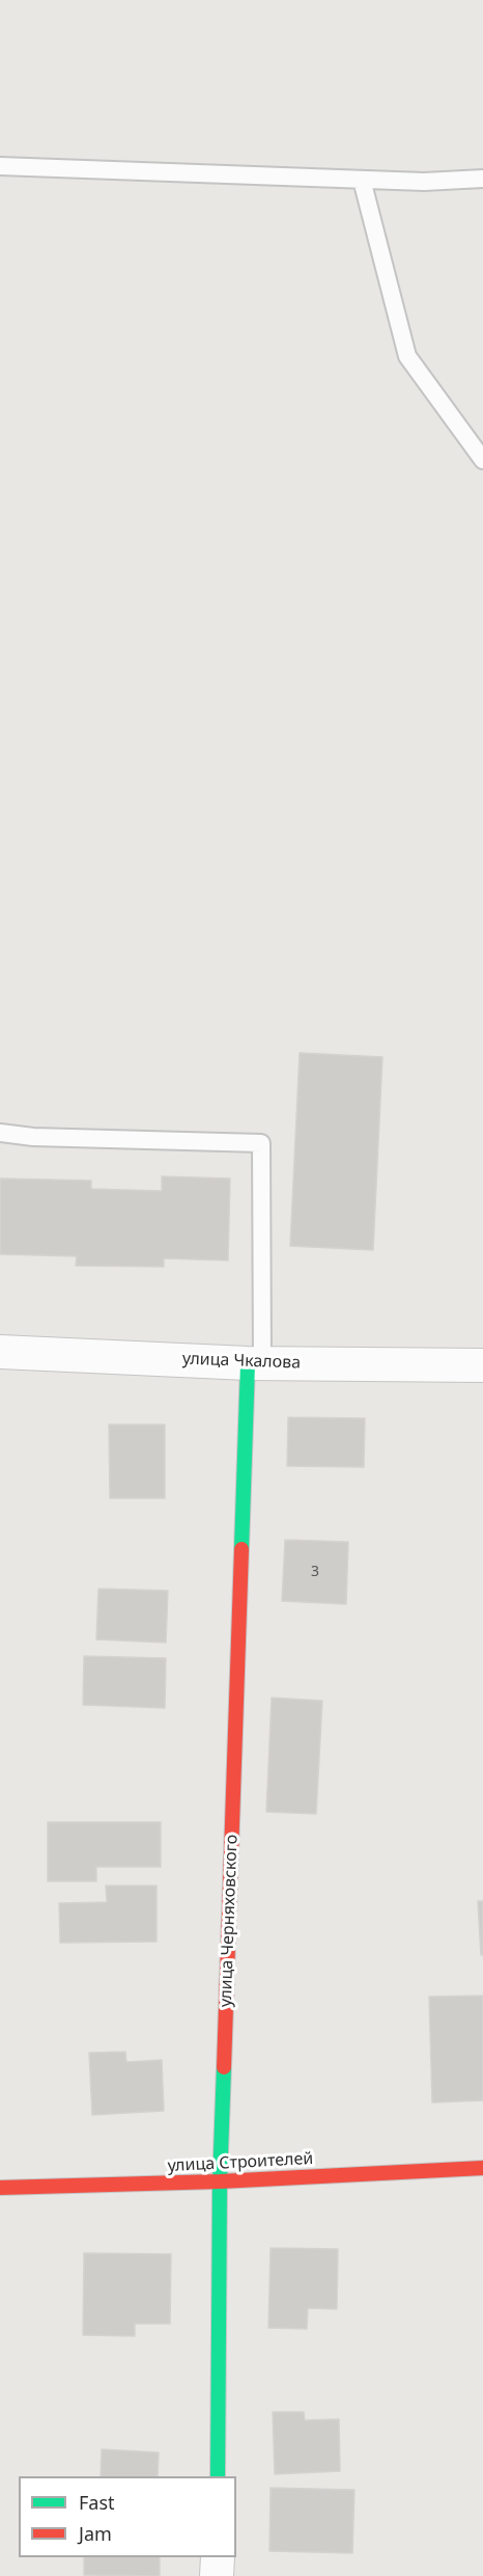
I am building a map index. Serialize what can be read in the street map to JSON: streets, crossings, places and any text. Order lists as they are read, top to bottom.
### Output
{
  "streets": {
    "street": ["улица Чкалова", "улица Черняховского", "улица Строителей"]
  },
  "crossings": [
    ["улица Чкалова", "улица Черняховского"],
    ["улица Черняховского", "улица Строителей"]
  ],
  "house_numbers": ["3"],
  "legend": ["Fast", "Jam"]
}
